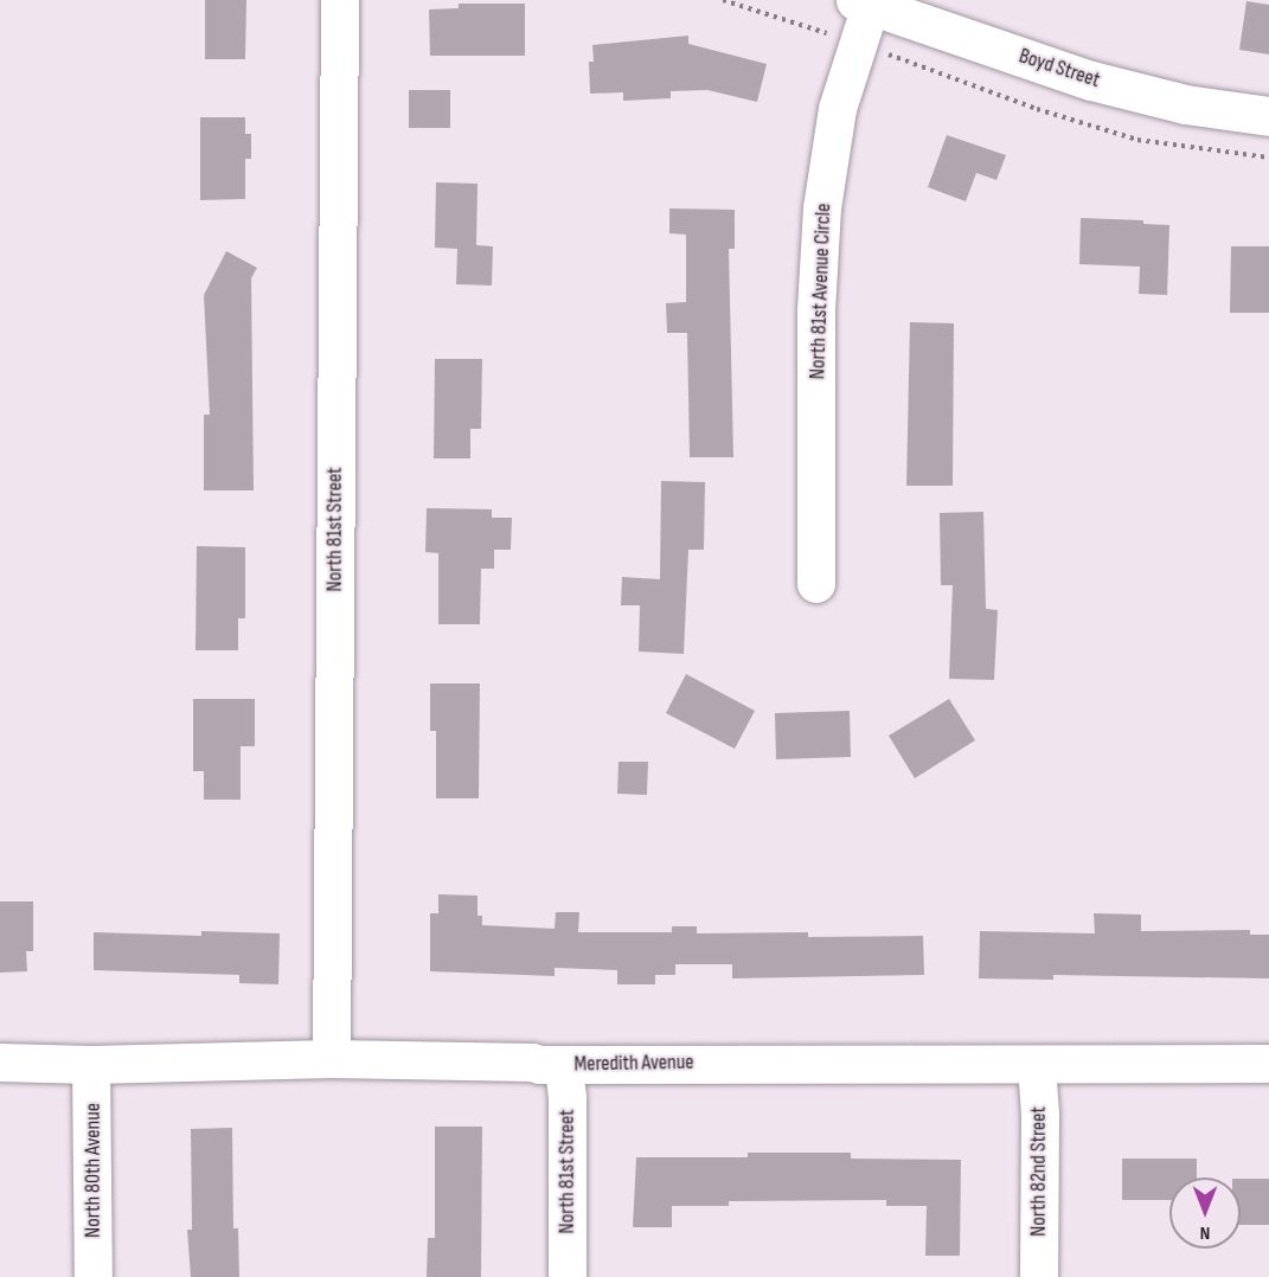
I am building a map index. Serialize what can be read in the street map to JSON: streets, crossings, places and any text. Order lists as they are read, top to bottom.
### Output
{
  "streets": {
    "street": [
      "Boyd Street",
      "North 81st Avenue Circle",
      "North 81st Street",
      "Meredith Avenue",
      "North 80th Avenue",
      "North 82nd Street"
    ]
  },
  "crossings": [
    ["Boyd Street", "North 81st Avenue Circle"],
    ["North 81st Street", "Meredith Avenue"],
    ["Meredith Avenue", "North 80th Avenue"],
    ["Meredith Avenue", "North 82nd Street"]
  ],
  "north": "bottom"
}
